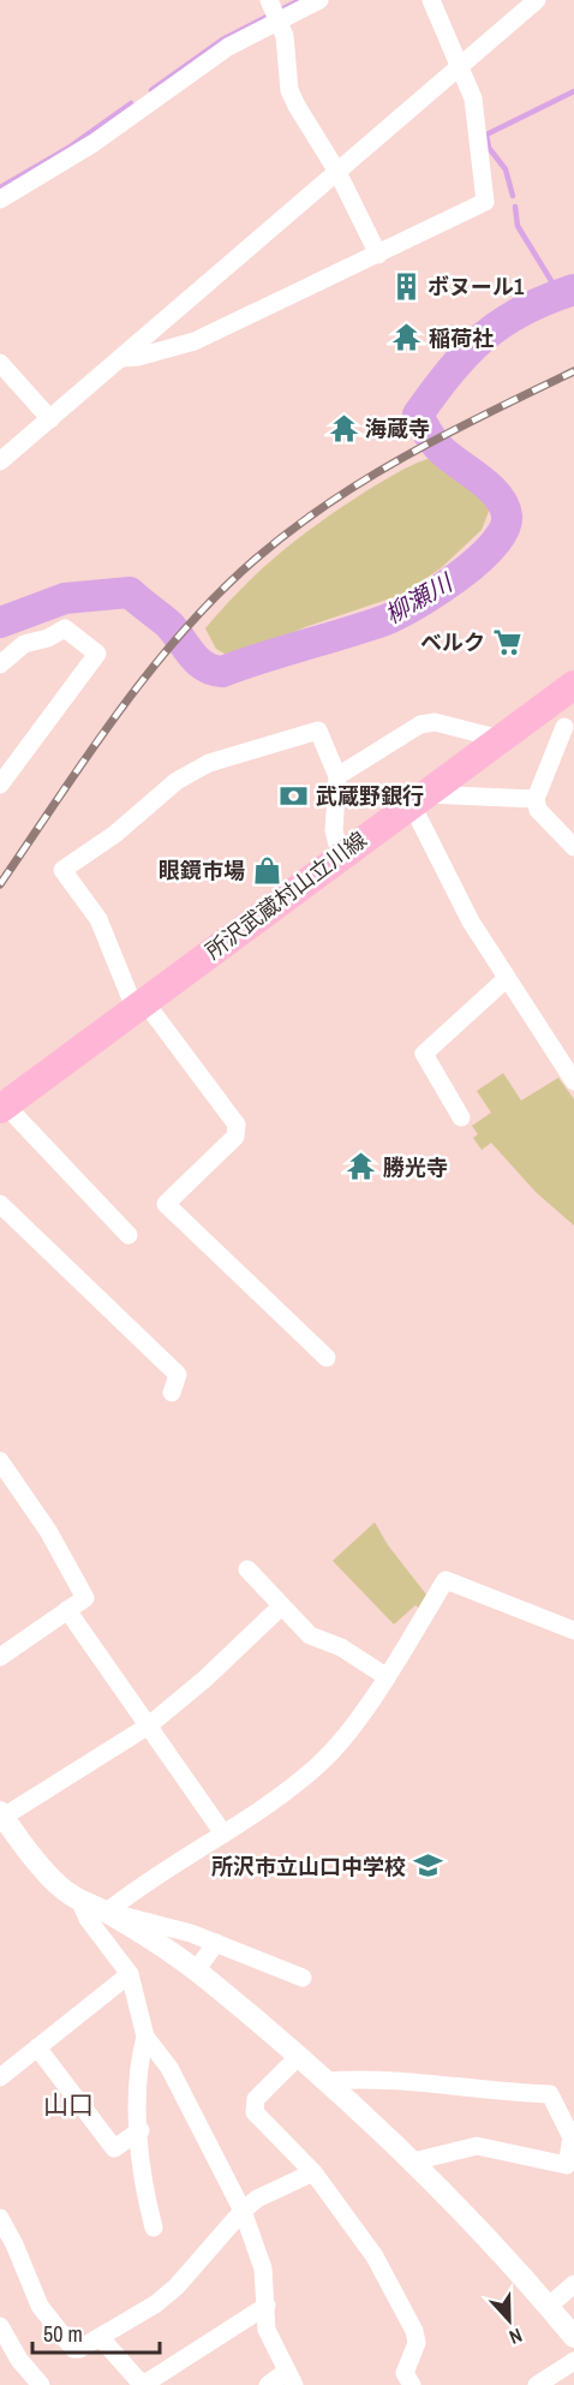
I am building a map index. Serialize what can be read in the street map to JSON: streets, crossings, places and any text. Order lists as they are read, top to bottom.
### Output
{
  "streets": {
    "main road": ["所沢武蔵村山立川線"]
  },
  "districts": ["山口"],
  "water": ["柳瀬川"],
  "places": {
    "building": ["ボヌール1"],
    "temple": ["稲荷社", "海蔵寺", "勝光寺"],
    "supermarket": ["ベルク"],
    "bank": ["武蔵野銀行"],
    "shop": ["眼鏡市場"],
    "school or university": ["所沢市立山口中学校"]
  },
  "scale_bar": "50 m",
  "north": "bottom"
}
